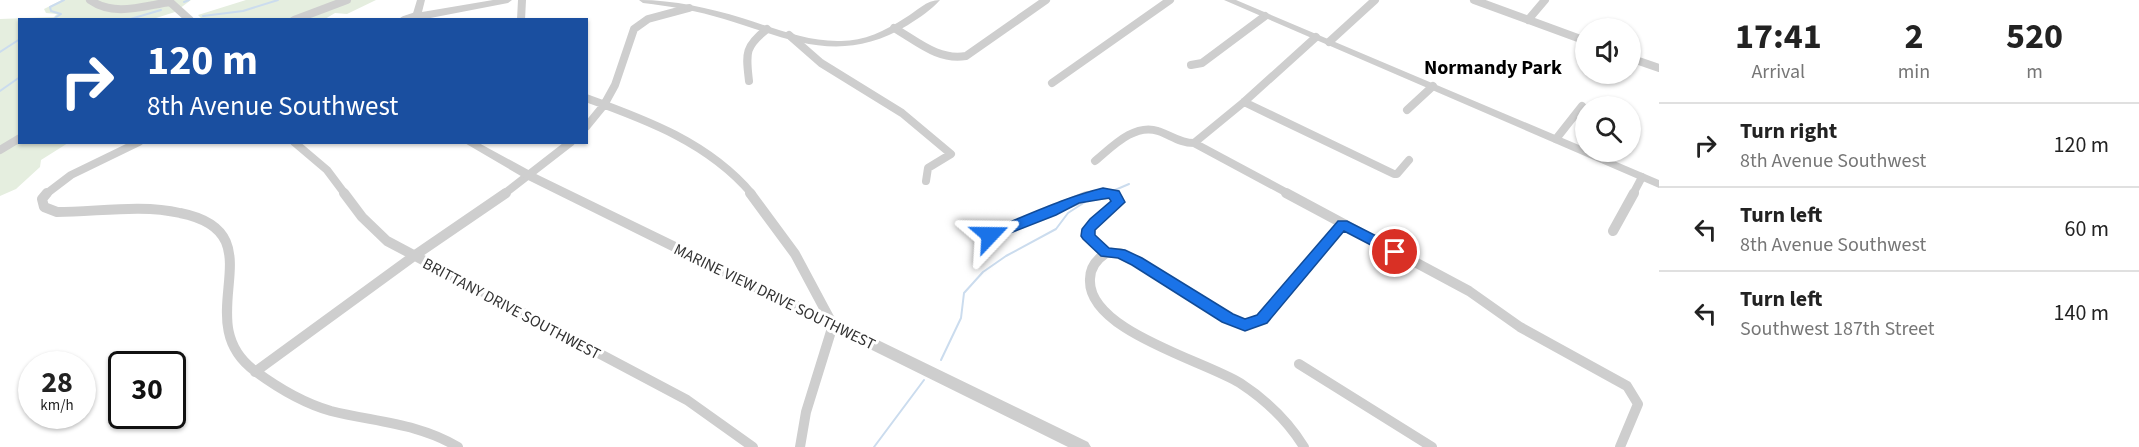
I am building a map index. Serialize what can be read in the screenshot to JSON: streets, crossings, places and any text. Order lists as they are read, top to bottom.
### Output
{
  "streets": {
    "street": ["MARINE VIEW DRIVE SOUTHWEST", "BRITTANY DRIVE SOUTHWEST"]
  },
  "districts": ["Normandy Park"],
  "page": {
    "eta": [
      "17:41",
      "Arrival",
      "2",
      "min",
      "520",
      "m"
    ],
    "turn": ["120 m", "8th Avenue Southwest"],
    "list": [
      {
        "name": "Turn right",
        "note": "8th Avenue Southwest",
        "value": "120 m"
      },
      {
        "name": "Turn left",
        "note": "8th Avenue Southwest",
        "value": "60 m"
      },
      {
        "name": "Turn left",
        "note": "Southwest 187th Street",
        "value": "140 m"
      }
    ],
    "speed": "28 km/h",
    "limit": "30"
  }
}
